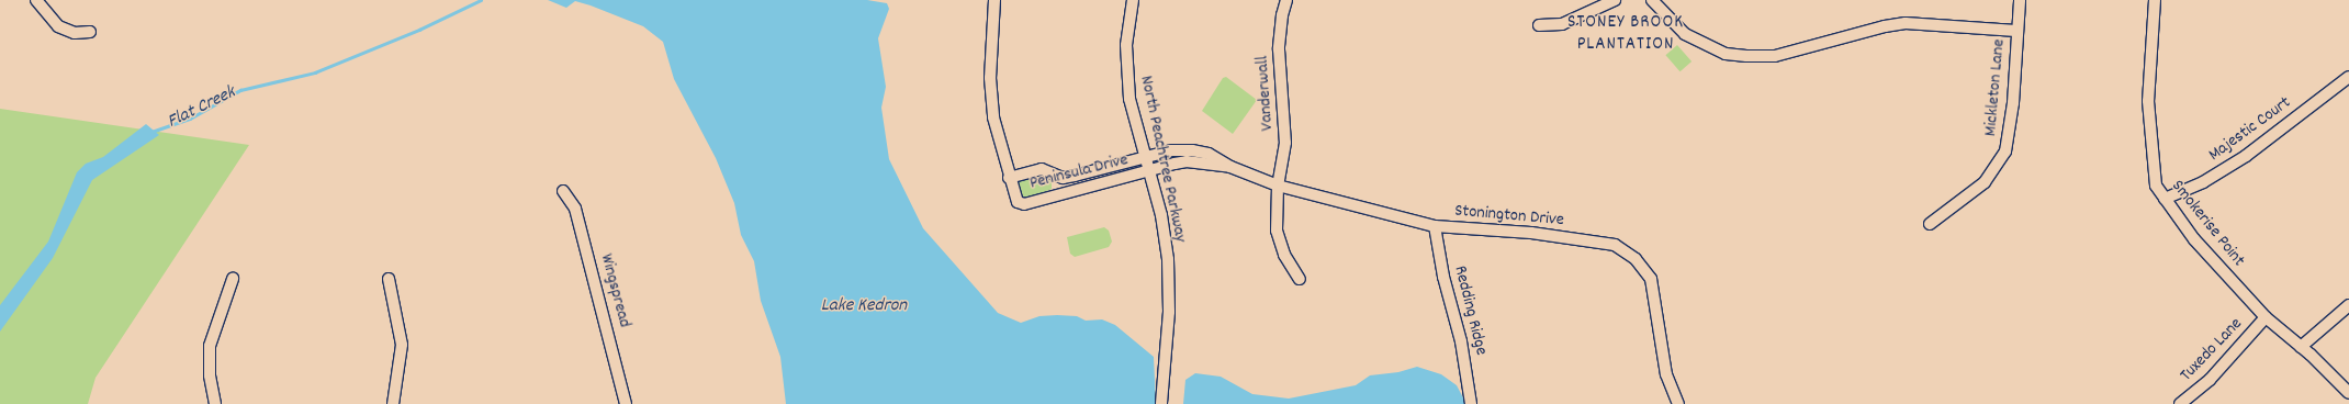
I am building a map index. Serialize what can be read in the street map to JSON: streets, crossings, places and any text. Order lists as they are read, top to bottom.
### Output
{
  "streets": {
    "street": [
      "Mickleton Lane",
      "Vanderwall",
      "Majestic Court",
      "North Peachtree Parkway",
      "Peninsula Drive",
      "Stonington Drive",
      "Smokerise Point",
      "Wingspread",
      "Redding Ridge",
      "Tuxedo Lane"
    ]
  },
  "crossings": [
    ["Vanderwall", "Stonington Drive"],
    ["Majestic Court", "Smokerise Point"],
    ["North Peachtree Parkway", "Peninsula Drive"],
    ["North Peachtree Parkway", "Stonington Drive"],
    ["Peninsula Drive", "Stonington Drive"],
    ["Stonington Drive", "Redding Ridge"],
    ["Smokerise Point", "Tuxedo Lane"]
  ],
  "districts": ["STONEY BROOK PLANTATION"],
  "water": ["Flat Creek", "Lake Kedron"]
}
